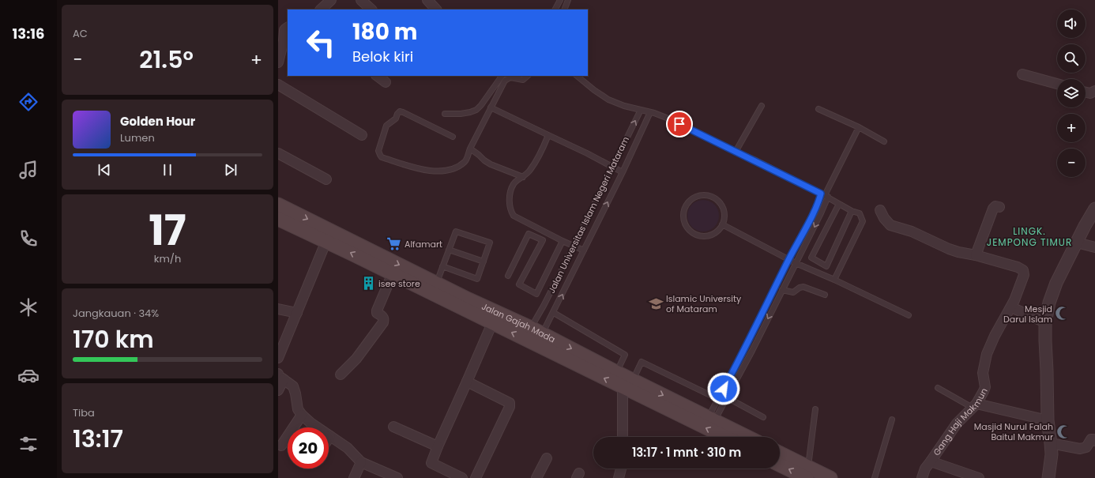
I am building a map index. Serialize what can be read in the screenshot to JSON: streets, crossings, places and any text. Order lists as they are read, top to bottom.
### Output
{
  "streets": {
    "main road": ["Jalan Gajah Mada"],
    "street": ["Gang Haji Makmun"],
    "lane": ["Jalan Universitas Islam Negeri Mataram"]
  },
  "crossings": [
    ["Jalan Universitas Islam Negeri Mataram", "Jalan Gajah Mada"]
  ],
  "districts": ["LINGK. JEMPONG TIMUR"],
  "places": {
    "supermarket": ["Alfamart"],
    "building": ["isee store"],
    "school or university": ["Islamic University of Mataram"],
    "mosque": ["Mesjid Darul Islam", "Masjid Nurul Falah Baitul Makmur"]
  },
  "page": {
    "tabs": "13:16",
    "tile": [
      "AC",
      ["17", "km/h"],
      ["Jangkauan · 34%", "170 km"],
      ["Tiba", "13:17"]
    ],
    "map_buttons": ["+", "−"],
    "turn": ["180 m", "Belok kiri"],
    "heat": ["−", "21.5°", "+"],
    "song": ["Golden Hour", "Lumen"],
    "limit": "20",
    "trip": "13:17 · 1 mnt · 310 m"
  }
}
